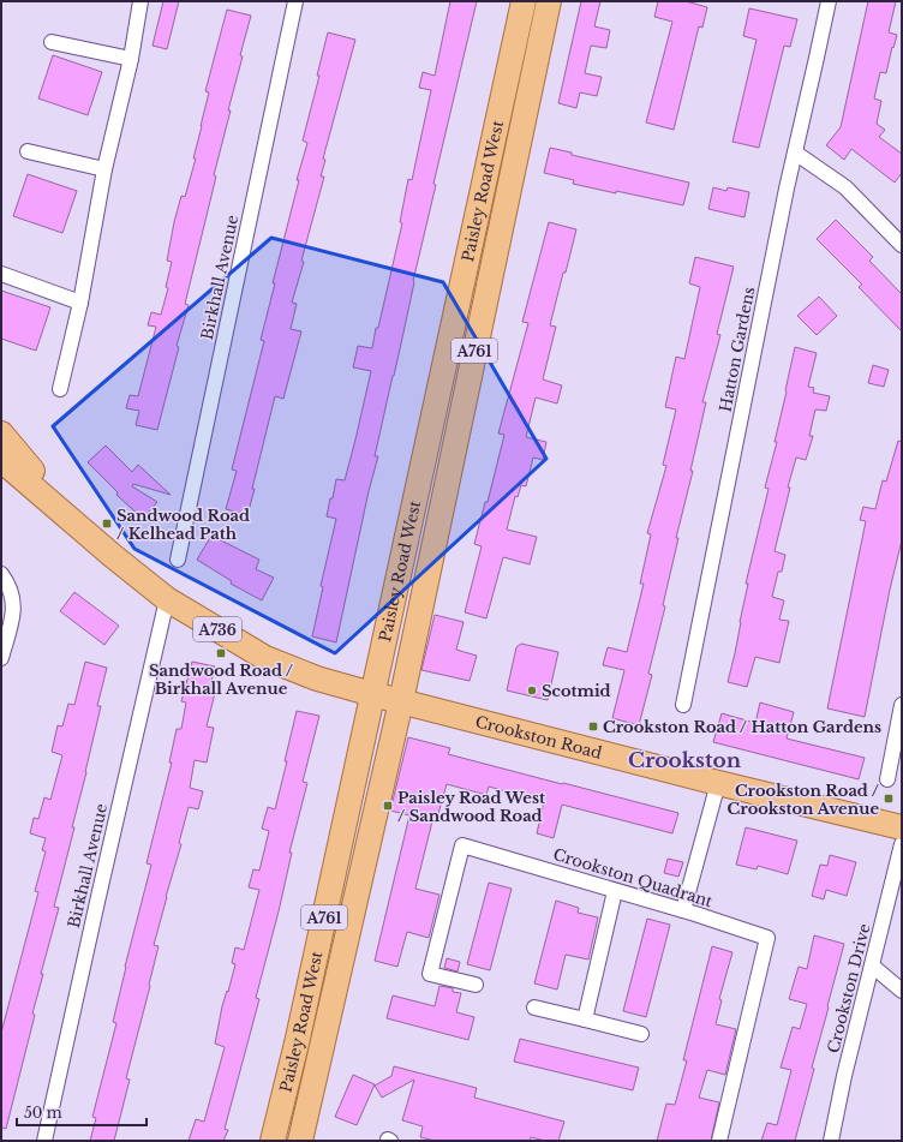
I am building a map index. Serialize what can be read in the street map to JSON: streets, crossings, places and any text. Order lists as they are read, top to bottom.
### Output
{
  "streets": {
    "main road": [
      "Paisley Road West",
      "A761",
      "A736",
      "Crookston Road"
    ],
    "street": [
      "Birkhall Avenue",
      "Hatton Gardens",
      "Crookston Quadrant",
      "Crookston Drive"
    ]
  },
  "crossings": [
    ["Paisley Road West", "A736"],
    ["Paisley Road West", "Crookston Road"],
    ["Birkhall Avenue", "A736"],
    ["A736", "Crookston Road"]
  ],
  "districts": ["Crookston"],
  "places": {
    "transit": [
      "Sandwood Road / Kelhead Path",
      "Sandwood Road / Birkhall Avenue",
      "Crookston Road / Hatton Gardens",
      "Crookston Road / Crookston Avenue",
      "Paisley Road West / Sandwood Road"
    ],
    "other": ["Scotmid"]
  },
  "scale_bar": "50 m"
}
